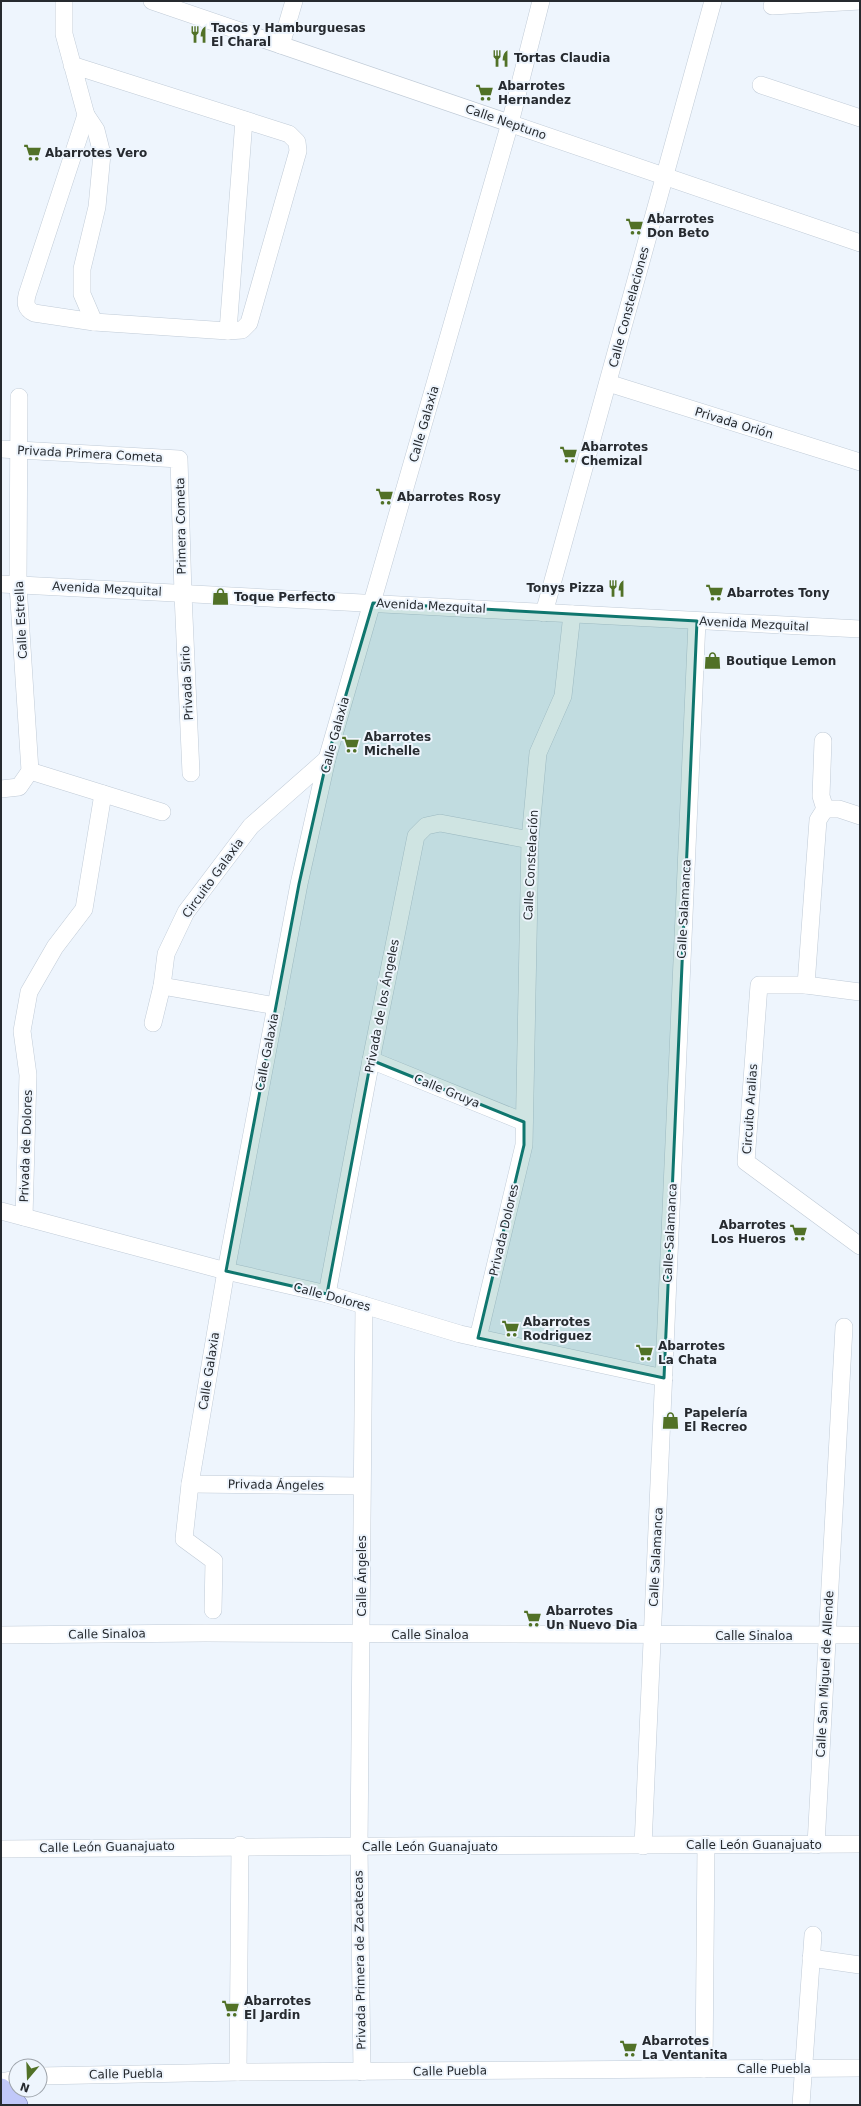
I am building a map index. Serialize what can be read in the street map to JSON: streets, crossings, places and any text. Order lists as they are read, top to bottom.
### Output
{
  "streets": {
    "street": [
      "Calle Neptuno",
      "Calle Constelaciones",
      "Privada Orión",
      "Calle Galaxia",
      "Privada Primera Cometa",
      "Primera Cometa",
      "Avenida Mezquital",
      "Calle Estrella",
      "Privada Sirio",
      "Calle Constelación",
      "Circuito Galaxia",
      "Calle Salamanca",
      "Privada de los Ángeles",
      "Calle Gruya",
      "Circuito Aralias",
      "Privada de Dolores",
      "Privada Dolores",
      "Calle Dolores",
      "Privada Ángeles",
      "Calle Ángeles",
      "Calle Sinaloa",
      "Calle San Miguel de Allende",
      "Calle León Guanajuato",
      "Privada Primera de Zacatecas",
      "Calle Puebla"
    ]
  },
  "crossings": [
    ["Calle Neptuno", "Calle Constelaciones"],
    ["Calle Neptuno", "Calle Galaxia"],
    ["Calle Constelaciones", "Privada Orión"],
    ["Calle Constelaciones", "Avenida Mezquital"],
    ["Calle Galaxia", "Avenida Mezquital"],
    ["Calle Galaxia", "Circuito Galaxia"],
    ["Calle Galaxia", "Calle Dolores"],
    ["Calle Galaxia", "Privada Ángeles"],
    ["Privada Primera Cometa", "Primera Cometa"],
    ["Privada Primera Cometa", "Calle Estrella"],
    ["Primera Cometa", "Avenida Mezquital"],
    ["Primera Cometa", "Privada Sirio"],
    ["Avenida Mezquital", "Calle Estrella"],
    ["Avenida Mezquital", "Privada Sirio"],
    ["Avenida Mezquital", "Calle Constelación"],
    ["Avenida Mezquital", "Calle Salamanca"],
    ["Calle Constelación", "Privada de los Ángeles"],
    ["Calle Constelación", "Calle Gruya"],
    ["Calle Constelación", "Privada Dolores"],
    ["Calle Salamanca", "Calle Dolores"],
    ["Calle Salamanca", "Calle Sinaloa"],
    ["Calle Salamanca", "Calle León Guanajuato"],
    ["Privada de los Ángeles", "Calle Gruya"],
    ["Privada de los Ángeles", "Calle Dolores"],
    ["Calle Gruya", "Privada Dolores"],
    ["Privada de Dolores", "Calle Dolores"],
    ["Privada Dolores", "Calle Dolores"],
    ["Calle Dolores", "Calle Ángeles"],
    ["Privada Ángeles", "Calle Ángeles"],
    ["Calle Ángeles", "Calle Sinaloa"],
    ["Calle Ángeles", "Calle León Guanajuato"],
    ["Calle Ángeles", "Privada Primera de Zacatecas"],
    ["Calle Sinaloa", "Calle San Miguel de Allende"],
    ["Calle San Miguel de Allende", "Calle León Guanajuato"],
    ["Calle León Guanajuato", "Privada Primera de Zacatecas"],
    ["Privada Primera de Zacatecas", "Calle Puebla"]
  ],
  "places": {
    "restaurant": ["Tacos y Hamburguesas El Charal", "Tortas Claudia", "Tonys Pizza"],
    "supermarket": [
      "Abarrotes Hernandez",
      "Abarrotes Vero",
      "Abarrotes Don Beto",
      "Abarrotes Chemizal",
      "Abarrotes Rosy",
      "Abarrotes Tony",
      "Abarrotes Michelle",
      "Abarrotes Los Hueros",
      "Abarrotes Rodriguez",
      "Abarrotes La Chata",
      "Abarrotes Un Nuevo Dia",
      "Abarrotes El Jardin",
      "Abarrotes La Ventanita"
    ],
    "shop": ["Toque Perfecto", "Boutique Lemon", "Papelería El Recreo"]
  },
  "north": "bottom"
}
